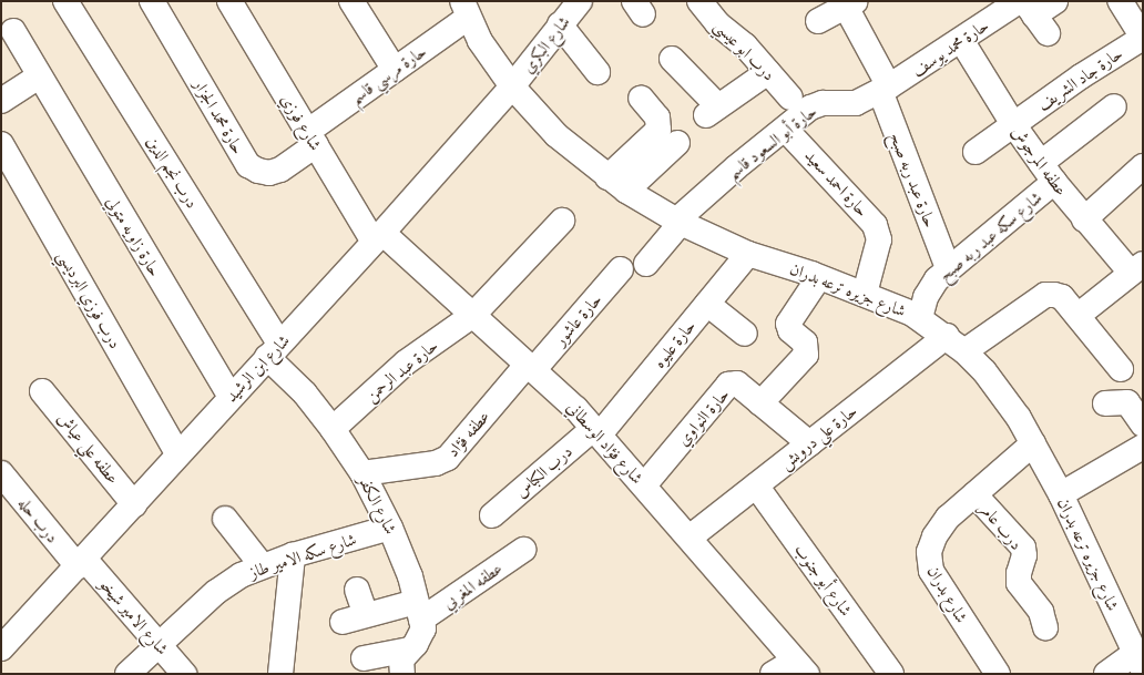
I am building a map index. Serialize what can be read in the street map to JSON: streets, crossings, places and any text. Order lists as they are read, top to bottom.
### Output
{
  "streets": {
    "street": [
      "شارع البكري",
      "حارة محمد يوسف",
      "درب ابو عيسي",
      "حارة مرسي قاسم",
      "حارة جاد الشريف",
      "حارة محمد الجزار",
      "شارع فوزي",
      "حارة أبو السعود قاسم",
      "عطفه المرجوش",
      "درب نجم الدين",
      "حارة عبد ربه صبح",
      "حارة احمد سعيد",
      "حارة زاويه متولي",
      "شارع سكه عبد ربه صبح",
      "شارع جزيره ترعه بدران",
      "درب فوزي البرديسي",
      "حارة عاشور",
      "حارة عليوه",
      "شارع ابن الرشيد",
      "حارة عبد الرحمن",
      "حارة النواوي",
      "عطفه فؤاد",
      "حارة علي درويش",
      "شارع فؤاد الوسطاني",
      "عطفه علي عياش",
      "درب الكباس",
      "شارع الكفر",
      "درب حله",
      "درب عامر",
      "شارع سكه الامير طاز",
      "شارع أبو جنوب",
      "عطفه المغربي",
      "شارع بدران",
      "شارع الامير شيخو"
    ]
  },
  "crossings": [
    ["شارع البكري", "شارع جزيره ترعه بدران"],
    ["شارع البكري", "شارع ابن الرشيد"],
    ["حارة محمد يوسف", "حارة أبو السعود قاسم"],
    ["حارة محمد يوسف", "عطفه المرجوش"],
    ["حارة محمد يوسف", "حارة عبد ربه صبح"],
    ["حارة مرسي قاسم", "حارة محمد الجزار"],
    ["حارة مرسي قاسم", "شارع فوزي"],
    ["حارة مرسي قاسم", "شارع جزيره ترعه بدران"],
    ["حارة جاد الشريف", "عطفه المرجوش"],
    ["حارة محمد الجزار", "شارع فوزي"],
    ["شارع فوزي", "شارع ابن الرشيد"],
    ["شارع فوزي", "شارع فؤاد الوسطاني"],
    ["حارة أبو السعود قاسم", "حارة عبد ربه صبح"],
    ["حارة أبو السعود قاسم", "حارة احمد سعيد"],
    ["حارة أبو السعود قاسم", "شارع جزيره ترعه بدران"],
    ["عطفه المرجوش", "شارع سكه عبد ربه صبح"],
    ["درب نجم الدين", "شارع ابن الرشيد"],
    ["درب نجم الدين", "شارع الكفر"],
    ["حارة عبد ربه صبح", "شارع سكه عبد ربه صبح"],
    ["حارة احمد سعيد", "شارع جزيره ترعه بدران"],
    ["حارة زاويه متولي", "شارع ابن الرشيد"],
    ["شارع سكه عبد ربه صبح", "شارع جزيره ترعه بدران"],
    ["شارع جزيره ترعه بدران", "حارة عليوه"],
    ["شارع جزيره ترعه بدران", "شارع ابن الرشيد"],
    ["شارع جزيره ترعه بدران", "حارة علي درويش"],
    ["شارع جزيره ترعه بدران", "شارع بدران"],
    ["درب فوزي البرديسي", "شارع ابن الرشيد"],
    ["حارة عاشور", "عطفه فؤاد"],
    ["حارة عاشور", "شارع فؤاد الوسطاني"],
    ["حارة عليوه", "شارع فؤاد الوسطاني"],
    ["حارة عليوه", "درب الكباس"],
    ["شارع ابن الرشيد", "شارع فؤاد الوسطاني"],
    ["شارع ابن الرشيد", "عطفه علي عياش"],
    ["شارع ابن الرشيد", "شارع الكفر"],
    ["شارع ابن الرشيد", "درب حله"],
    ["شارع ابن الرشيد", "شارع الامير شيخو"],
    ["حارة عبد الرحمن", "شارع فؤاد الوسطاني"],
    ["حارة عبد الرحمن", "شارع الكفر"],
    ["حارة النواوي", "حارة علي درويش"],
    ["حارة النواوي", "شارع فؤاد الوسطاني"],
    ["عطفه فؤاد", "شارع فؤاد الوسطاني"],
    ["عطفه فؤاد", "شارع الكفر"],
    ["حارة علي درويش", "شارع فؤاد الوسطاني"],
    ["حارة علي درويش", "شارع أبو جنوب"],
    ["شارع فؤاد الوسطاني", "درب الكباس"],
    ["شارع الكفر", "شارع سكه الامير طاز"],
    ["شارع الكفر", "عطفه المغربي"],
    ["درب حله", "شارع الامير شيخو"],
    ["درب عامر", "شارع بدران"],
    ["شارع سكه الامير طاز", "شارع الامير شيخو"]
  ]
}
